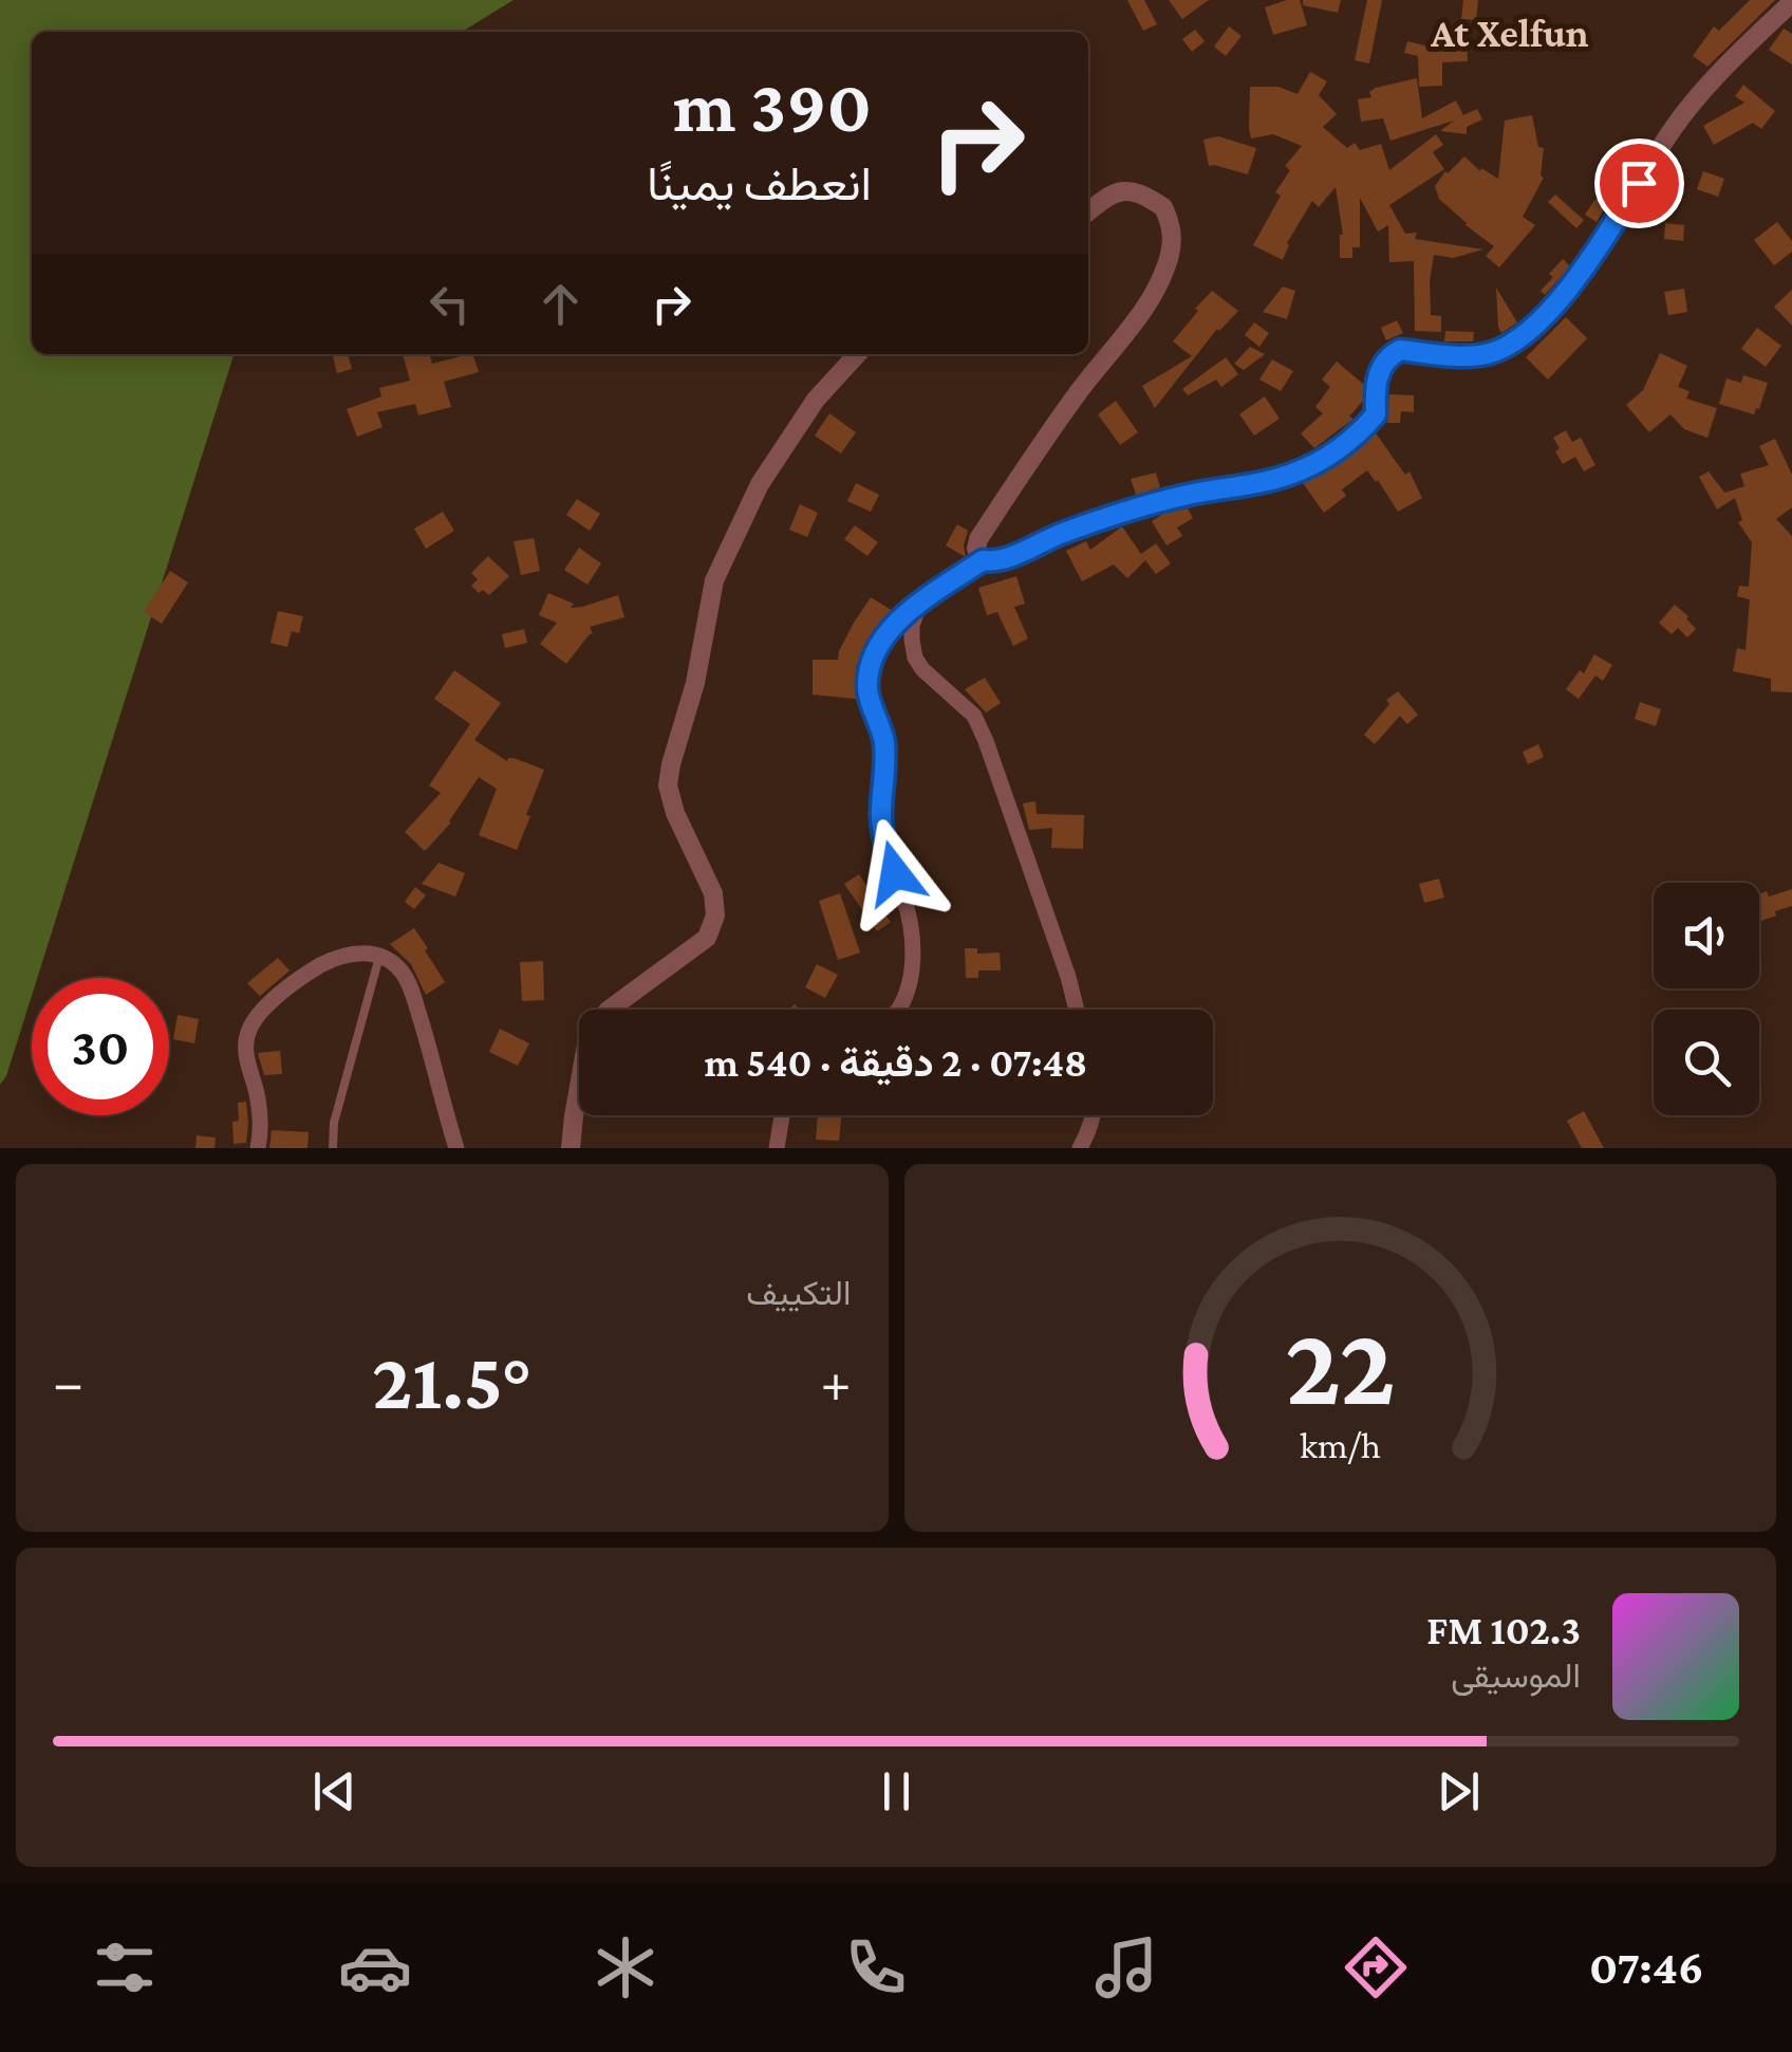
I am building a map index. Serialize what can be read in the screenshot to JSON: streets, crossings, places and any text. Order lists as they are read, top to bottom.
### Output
{
  "districts": ["At Xelfun"],
  "page": {
    "turn": ["390 m", "انعطف يمينًا"],
    "limit": "30",
    "trip": "07:48 · 2 دقيقة · 540 m",
    "tile": "التكييف",
    "heat": ["−", "21.5°", "+"],
    "song": ["102.3 FM", "الموسيقى"],
    "tabs": "07:46",
    "gauge": ["22", "km/h"]
  }
}
